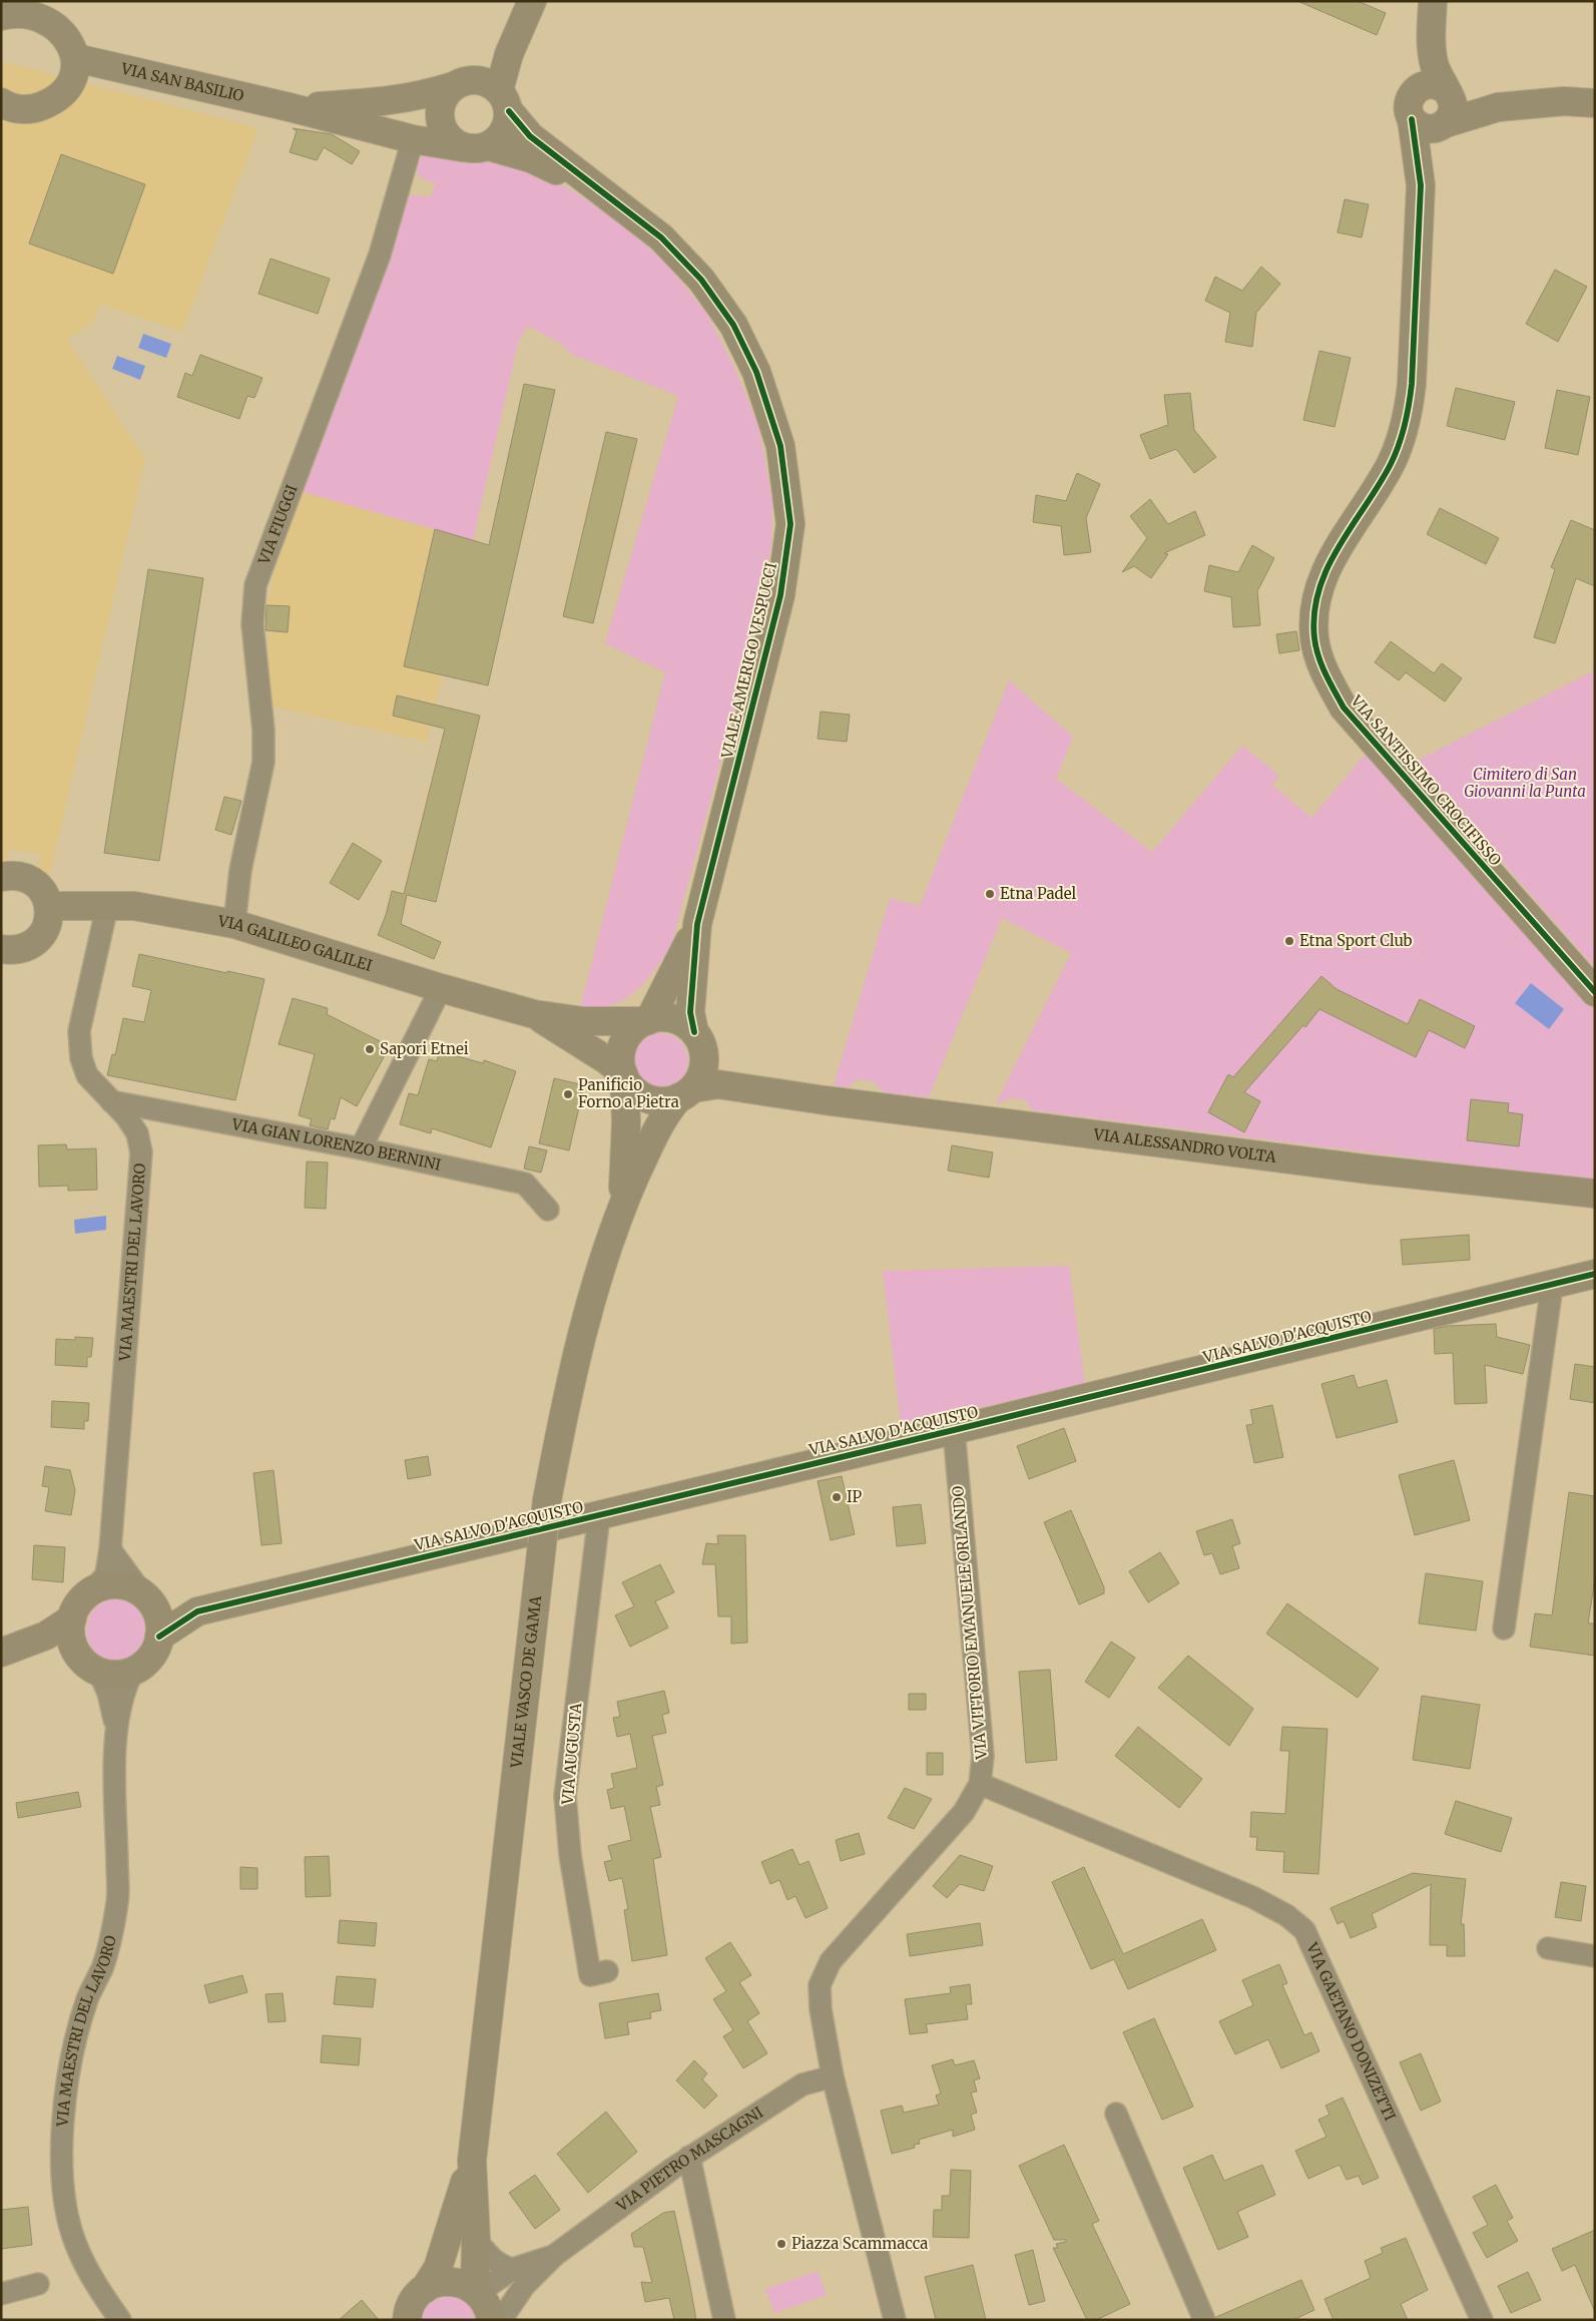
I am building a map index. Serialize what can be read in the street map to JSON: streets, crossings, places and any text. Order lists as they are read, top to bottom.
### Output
{
  "streets": {
    "street": [
      "VIA SAN BASILIO",
      "VIA FIUGGI",
      "VIALE AMERIGO VESPUCCI",
      "VIA SANTISSIMO CROCIFISSO",
      "VIA GALILEO GALILEI",
      "VIA GIAN LORENZO BERNINI",
      "VIA ALESSANDRO VOLTA",
      "VIA MAESTRI DEL LAVORO",
      "VIA SALVO D'ACQUISTO",
      "VIA VITTORIO EMANUELE ORLANDO",
      "VIALE VASCO DE GAMA",
      "VIA AUGUSTA",
      "VIA GAETANO DONIZETTI",
      "VIA PIETRO MASCAGNI"
    ]
  },
  "crossings": [
    ["VIA FIUGGI", "VIA GALILEO GALILEI"],
    ["VIA GALILEO GALILEI", "VIA MAESTRI DEL LAVORO"],
    ["VIA GIAN LORENZO BERNINI", "VIA MAESTRI DEL LAVORO"],
    ["VIA SALVO D'ACQUISTO", "VIA VITTORIO EMANUELE ORLANDO"],
    ["VIA SALVO D'ACQUISTO", "VIA AUGUSTA"],
    ["VIA VITTORIO EMANUELE ORLANDO", "VIA GAETANO DONIZETTI"],
    ["VIA VITTORIO EMANUELE ORLANDO", "VIA PIETRO MASCAGNI"]
  ],
  "parks": ["Cimitero di San Giovanni la Punta"],
  "places": [
    "Etna Padel",
    "Etna Sport Club",
    "Sapori Etnei",
    "Panificio Forno a Pietra",
    "IP",
    "Piazza Scammacca"
  ]
}
